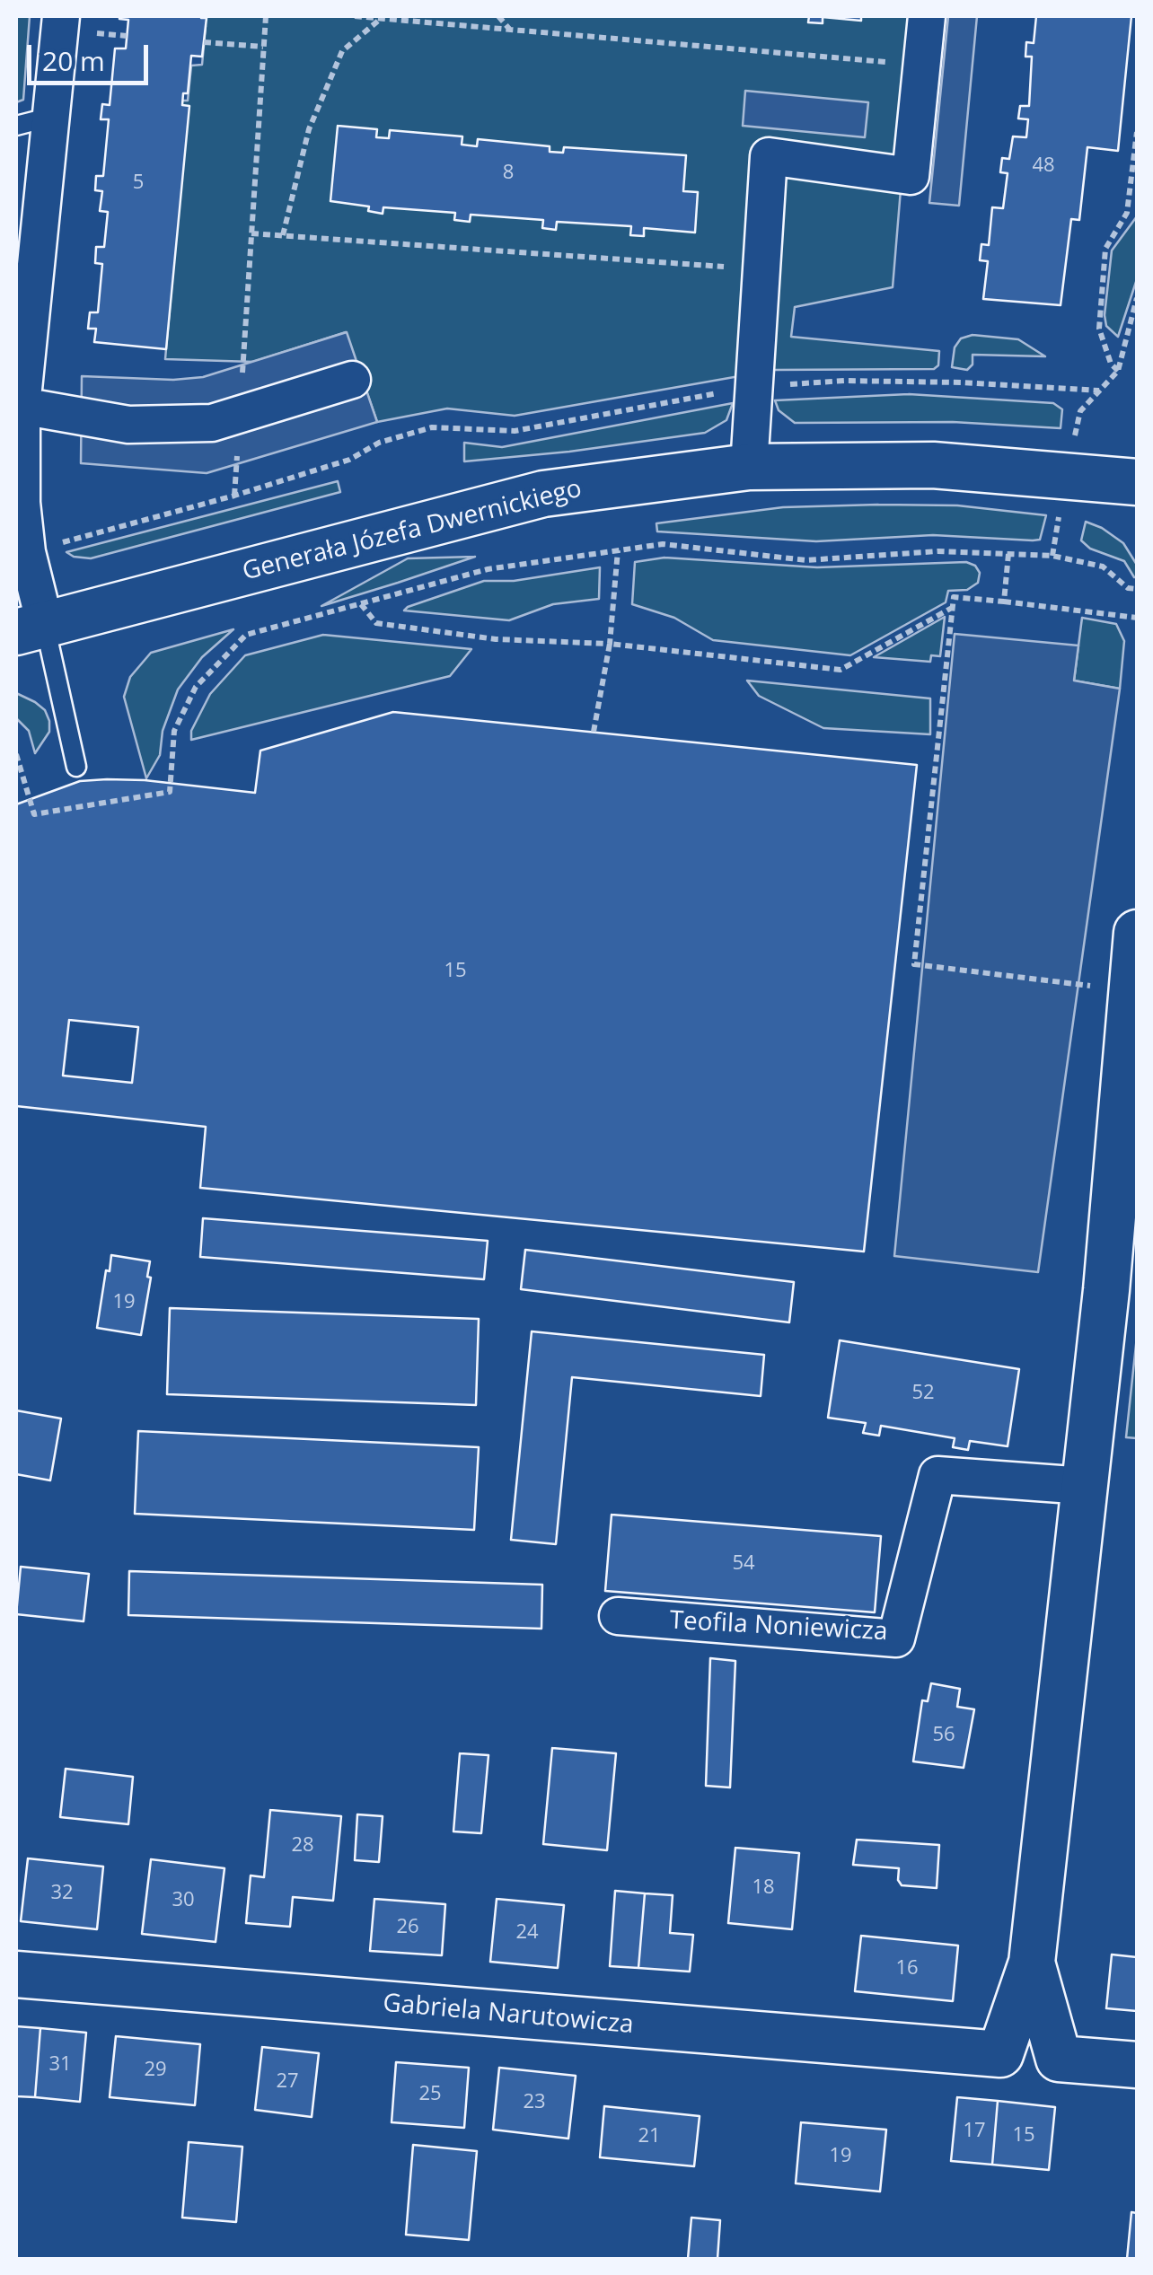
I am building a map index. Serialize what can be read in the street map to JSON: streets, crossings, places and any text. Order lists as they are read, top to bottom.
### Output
{
  "streets": {
    "street": ["Generała Józefa Dwernickiego", "Teofila Noniewicza", "Gabriela Narutowicza"]
  },
  "house_numbers": [
    "48",
    "8",
    "5",
    "15",
    "19",
    "52",
    "54",
    "56",
    "28",
    "18",
    "32",
    "30",
    "26",
    "24",
    "16",
    "31",
    "29",
    "27",
    "25",
    "23",
    "17",
    "15",
    "21",
    "19"
  ],
  "scale_bar": "20 m"
}
